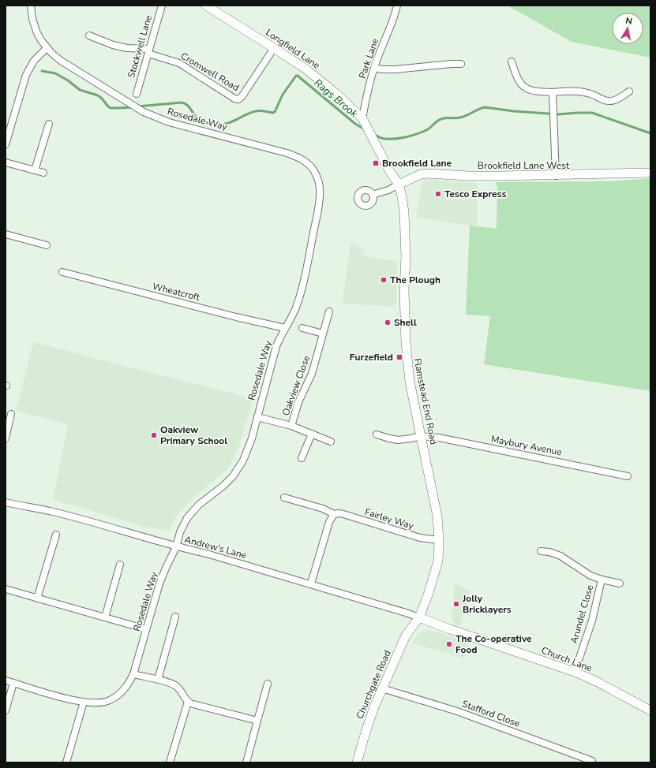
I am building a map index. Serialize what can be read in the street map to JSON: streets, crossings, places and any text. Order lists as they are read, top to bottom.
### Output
{
  "streets": {
    "main road": [
      "Longfield Lane",
      "Brookfield Lane West",
      "Flamstead End Road",
      "Church Lane",
      "Churchgate Road"
    ],
    "street": [
      "Stockwell Lane",
      "Park Lane",
      "Cromwell Road",
      "Rosedale Way",
      "Wheatcroft",
      "Oakview Close",
      "Maybury Avenue",
      "Fairley Way",
      "Andrew's Lane",
      "Arundel Close",
      "Stafford Close"
    ]
  },
  "crossings": [
    ["Stockwell Lane", "Cromwell Road"],
    ["Longfield Lane", "Park Lane"],
    ["Longfield Lane", "Cromwell Road"],
    ["Rosedale Way", "Wheatcroft"],
    ["Rosedale Way", "Oakview Close"],
    ["Rosedale Way", "Andrew's Lane"],
    ["Brookfield Lane West", "Flamstead End Road"],
    ["Flamstead End Road", "Maybury Avenue"],
    ["Flamstead End Road", "Fairley Way"],
    ["Flamstead End Road", "Andrew's Lane"],
    ["Flamstead End Road", "Church Lane"],
    ["Flamstead End Road", "Churchgate Road"],
    ["Andrew's Lane", "Church Lane"],
    ["Andrew's Lane", "Churchgate Road"],
    ["Arundel Close", "Church Lane"],
    ["Church Lane", "Churchgate Road"],
    ["Churchgate Road", "Stafford Close"]
  ],
  "water": ["Rags Brook"],
  "places": {
    "transit": ["Brookfield Lane", "Furzefield"],
    "other": [
      "Tesco Express",
      "The Plough",
      "Shell",
      "Oakview Primary School",
      "Jolly Bricklayers",
      "The Co-operative Food"
    ]
  },
  "north": "top"
}
